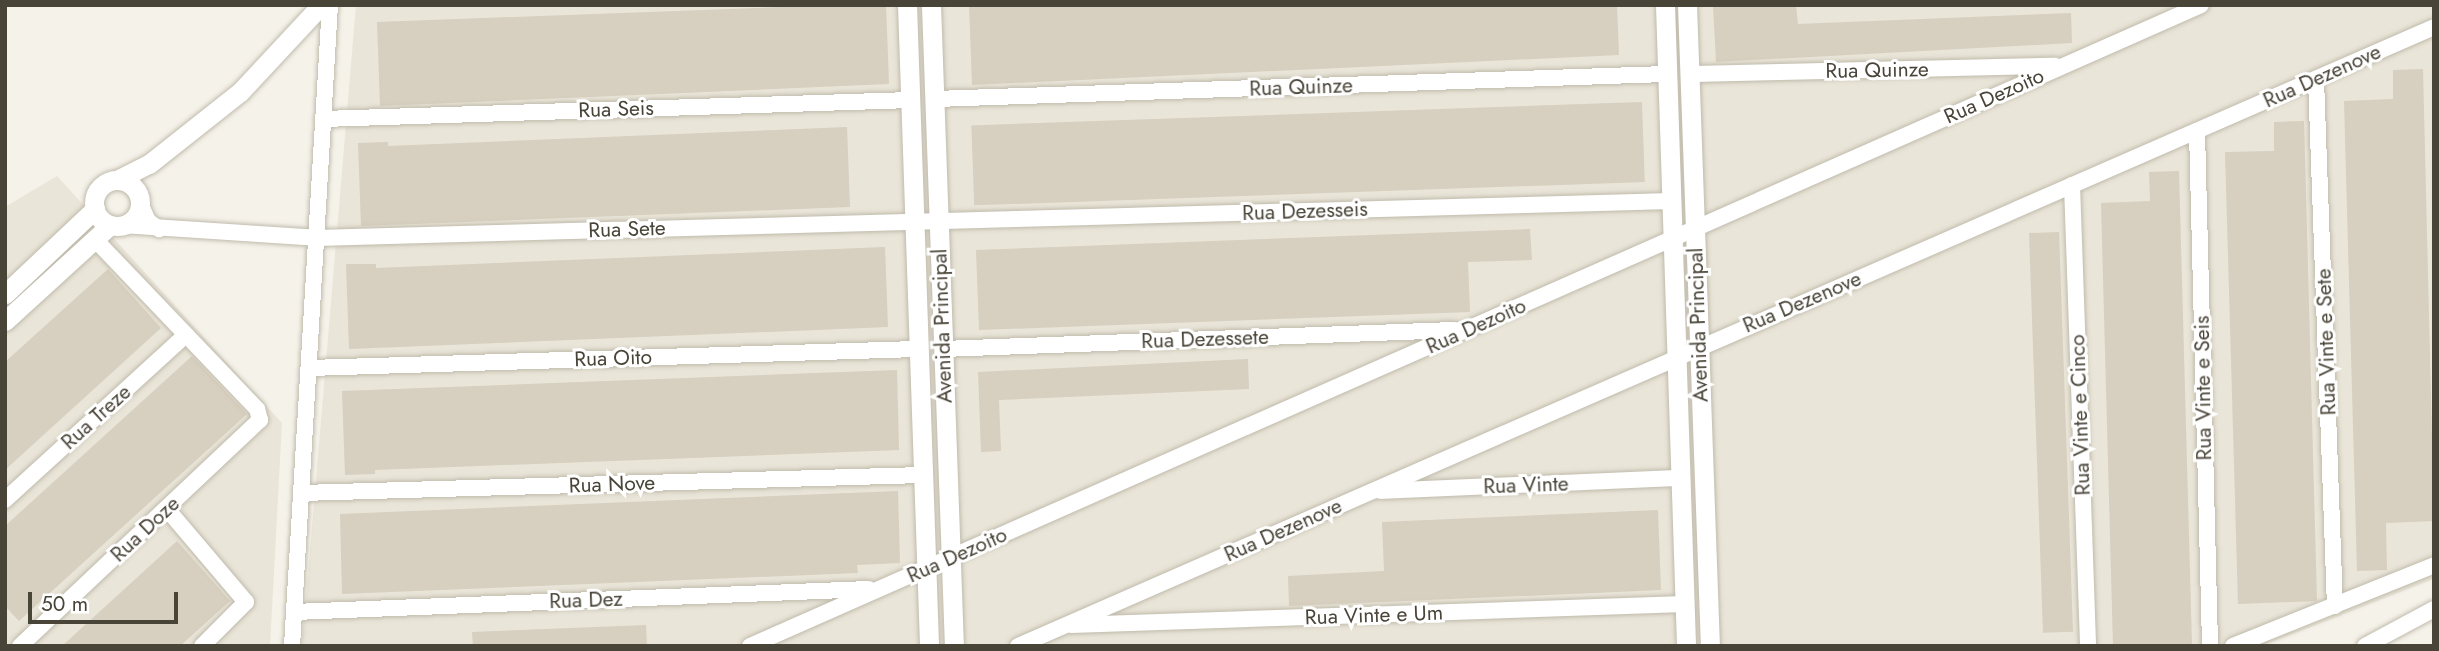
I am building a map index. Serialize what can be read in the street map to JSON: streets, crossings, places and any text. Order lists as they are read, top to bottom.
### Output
{
  "streets": {
    "street": [
      "Rua Quinze",
      "Rua Dezenove",
      "Rua Dezoito",
      "Rua Seis",
      "Rua Dezesseis",
      "Rua Sete",
      "Avenida Principal",
      "Rua Dezessete",
      "Rua Vinte e Sete",
      "Rua Oito",
      "Rua Vinte e Seis",
      "Rua Vinte e Cinco",
      "Rua Treze",
      "Rua Nove",
      "Rua Vinte",
      "Rua Doze",
      "Rua Dez",
      "Rua Vinte e Um"
    ]
  },
  "crossings": [
    ["Rua Quinze", "Rua Dezoito"],
    ["Rua Quinze", "Avenida Principal"],
    ["Rua Dezenove", "Avenida Principal"],
    ["Rua Dezenove", "Rua Vinte e Sete"],
    ["Rua Dezenove", "Rua Vinte e Seis"],
    ["Rua Dezenove", "Rua Vinte e Cinco"],
    ["Rua Dezenove", "Rua Vinte"],
    ["Rua Dezenove", "Rua Vinte e Um"],
    ["Rua Dezoito", "Avenida Principal"],
    ["Rua Dezoito", "Rua Dezessete"],
    ["Rua Dezoito", "Rua Dez"],
    ["Rua Seis", "Avenida Principal"],
    ["Rua Dezesseis", "Rua Sete"],
    ["Rua Dezesseis", "Avenida Principal"],
    ["Rua Sete", "Avenida Principal"],
    ["Avenida Principal", "Rua Dezessete"],
    ["Avenida Principal", "Rua Oito"],
    ["Avenida Principal", "Rua Nove"],
    ["Avenida Principal", "Rua Vinte"],
    ["Avenida Principal", "Rua Vinte e Um"],
    ["Rua Treze", "Rua Doze"]
  ],
  "scale_bar": "50 m"
}
